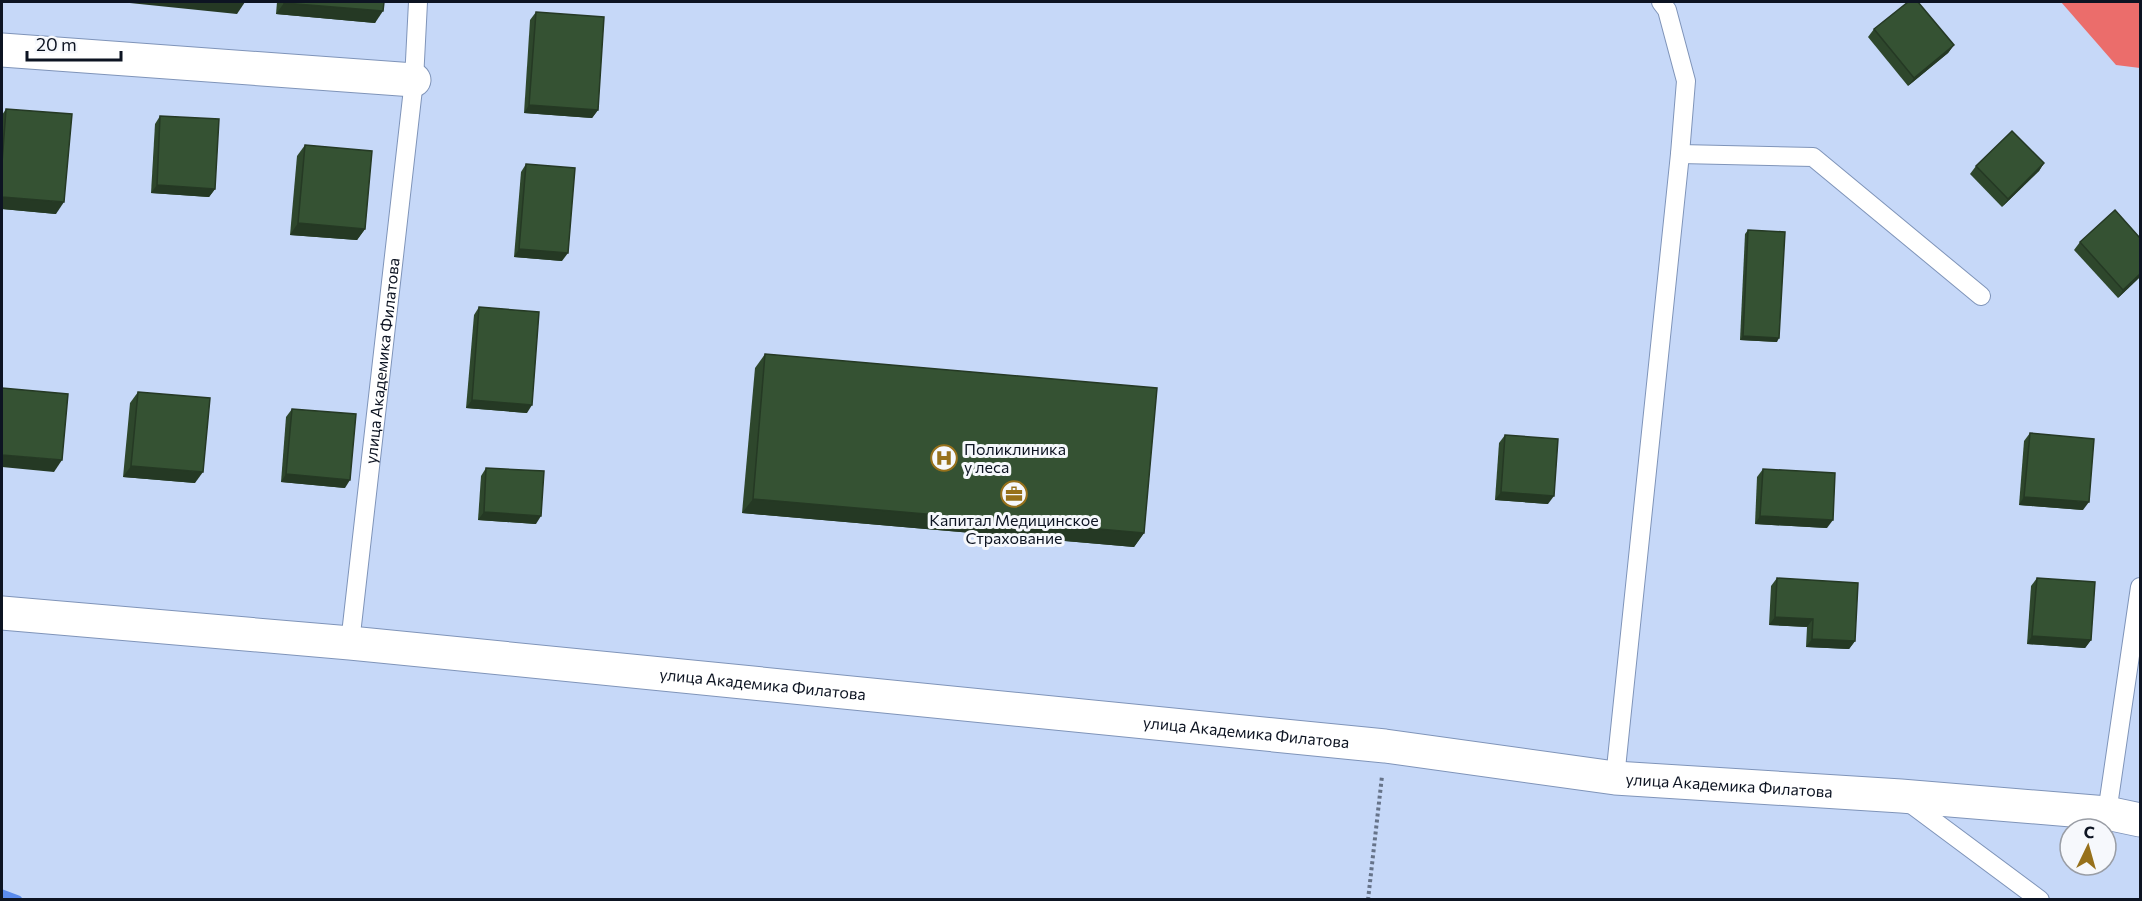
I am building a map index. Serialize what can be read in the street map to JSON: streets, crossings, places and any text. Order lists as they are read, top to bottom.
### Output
{
  "streets": {
    "street": ["улица Академика Филатова"]
  },
  "places": {
    "hospital": ["Поликлиника у леса"],
    "office": ["Капитал Медицинское Страхование"]
  },
  "scale_bar": "20 m",
  "north": "top"
}
